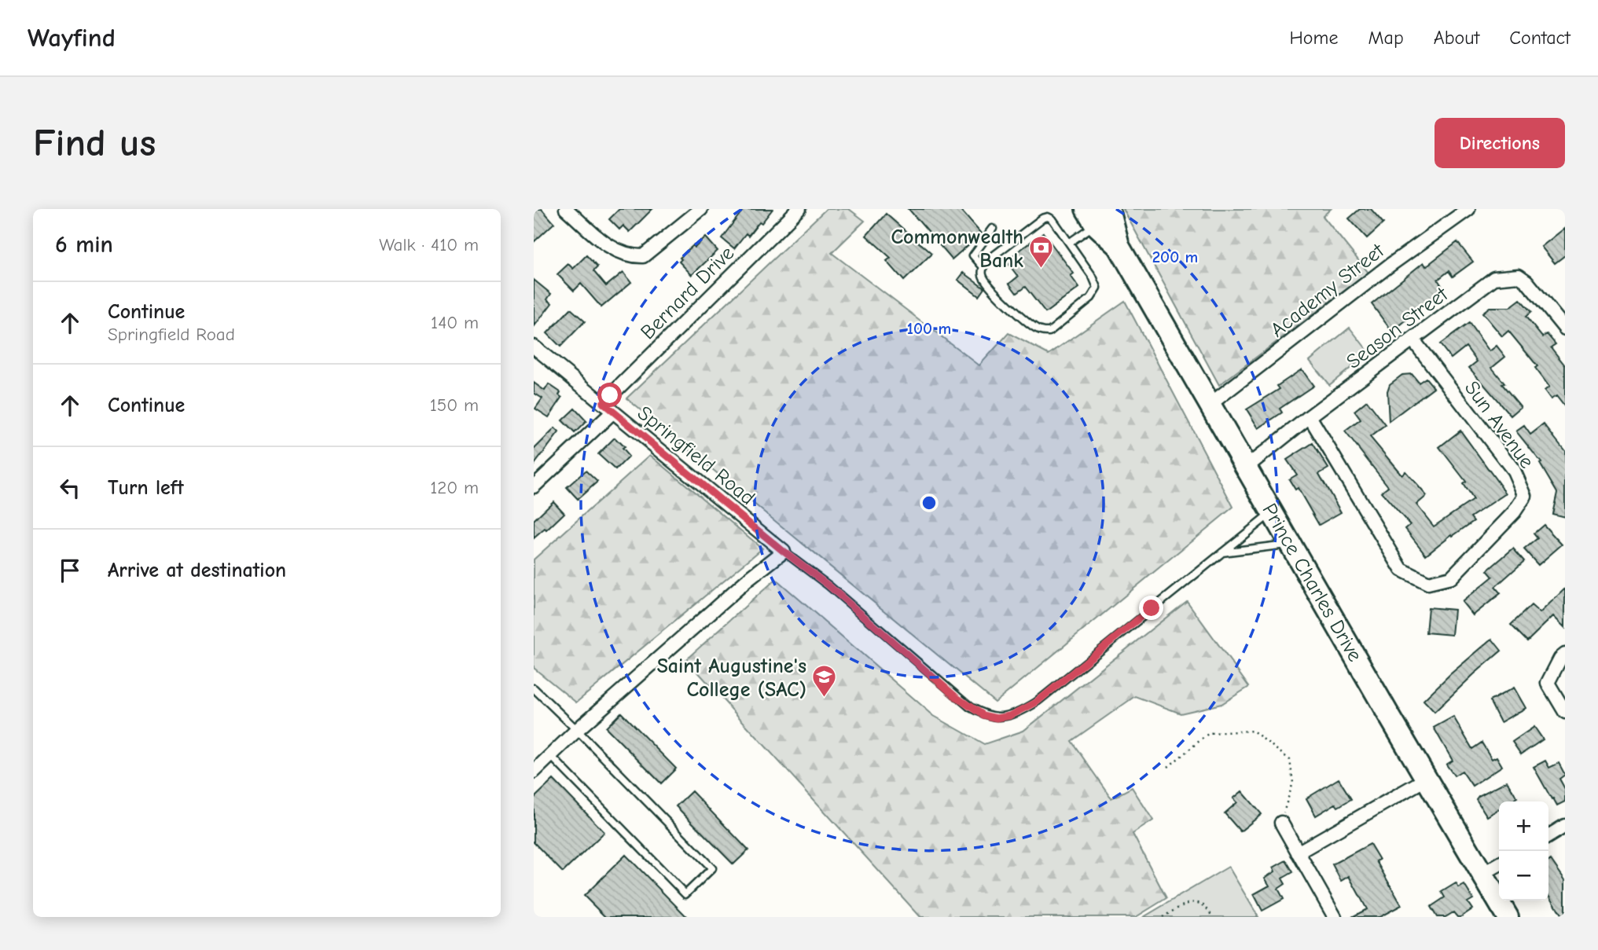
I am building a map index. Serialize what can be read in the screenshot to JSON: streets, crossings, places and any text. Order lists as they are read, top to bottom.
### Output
{
  "streets": {
    "highway": ["Prince Charles Drive"],
    "street": [
      "Academy Street",
      "Bernard Drive",
      "Season Street",
      "Sun Avenue",
      "Springfield Road"
    ]
  },
  "crossings": [
    ["Academy Street", "Prince Charles Drive"],
    ["Bernard Drive", "Springfield Road"],
    ["Season Street", "Sun Avenue"],
    ["Season Street", "Prince Charles Drive"]
  ],
  "places": {
    "bank": ["Commonwealth Bank"],
    "school or university": ["Saint Augustine's College (SAC)"]
  },
  "page": {
    "header": "Wayfind",
    "nav": [
      "Home",
      "Map",
      "About",
      "Contact"
    ],
    "buttons": "Directions",
    "title": "Find us",
    "heading": ["6 min", "Walk · 410 m"],
    "list": [
      ["Continue", "Springfield Road", "140 m"],
      ["Continue", "150 m"],
      ["Turn left", "120 m"],
      "Arrive at destination"
    ],
    "map_buttons": ["+", "−"]
  },
  "rings": ["200 m", "100 m"]
}
